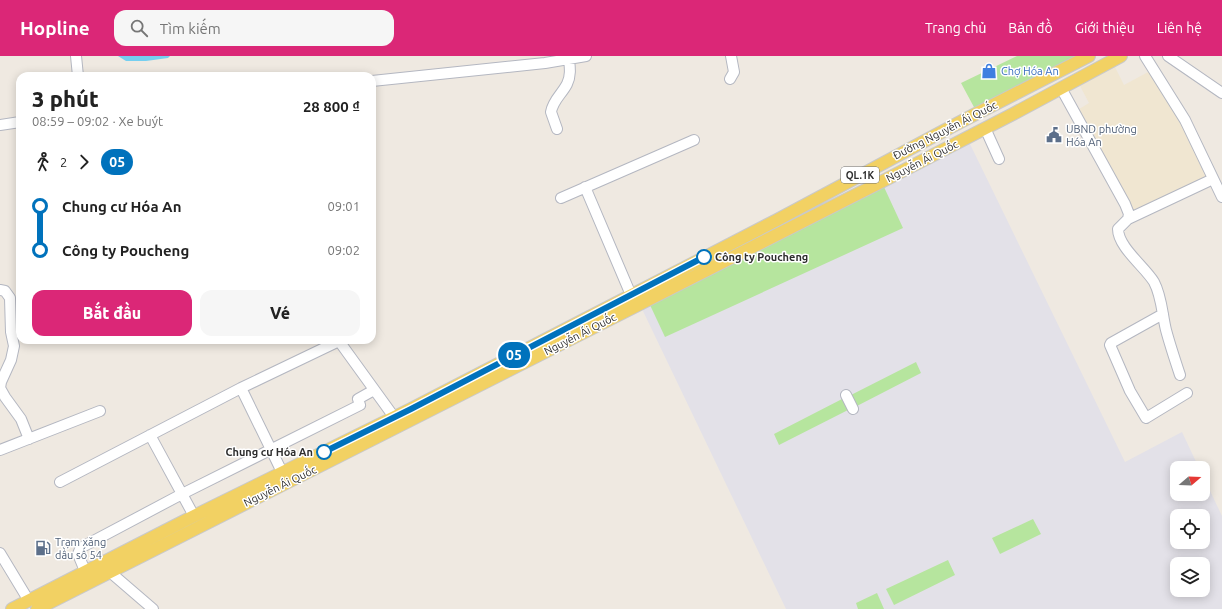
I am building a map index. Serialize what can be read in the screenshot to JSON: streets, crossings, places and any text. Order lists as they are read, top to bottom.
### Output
{
  "streets": {
    "main road": ["Đường Nguyễn Ái Quốc", "Nguyễn Ái Quốc", "QL.1K"]
  },
  "crossings": [
    ["Đường Nguyễn Ái Quốc", "Nguyễn Ái Quốc"]
  ],
  "places": {
    "shop": ["Chợ Hóa An"],
    "public building": ["UBND phường Hóa An"],
    "other": ["Công ty Poucheng", "Chung cư Hóa An"],
    "fuel station": ["Trạm xăng dầu số 54"]
  },
  "lines": ["bus line 05"],
  "north": "right",
  "page": {
    "header": "Hopline",
    "search": "Tìm kiếm",
    "nav": [
      "Trang chủ",
      "Bản đồ",
      "Giới thiệu",
      "Liên hệ"
    ],
    "on_map": "05",
    "heading": ["3 phút", "08:59 – 09:02 · Xe buýt", "28 800 ₫"],
    "legs": ["2", "05"],
    "list": [
      {
        "name": "Chung cư Hóa An",
        "value": "09:01"
      },
      {
        "name": "Công ty Poucheng",
        "value": "09:02"
      }
    ],
    "buttons": ["Bắt đầu", "Vé"]
  }
}
